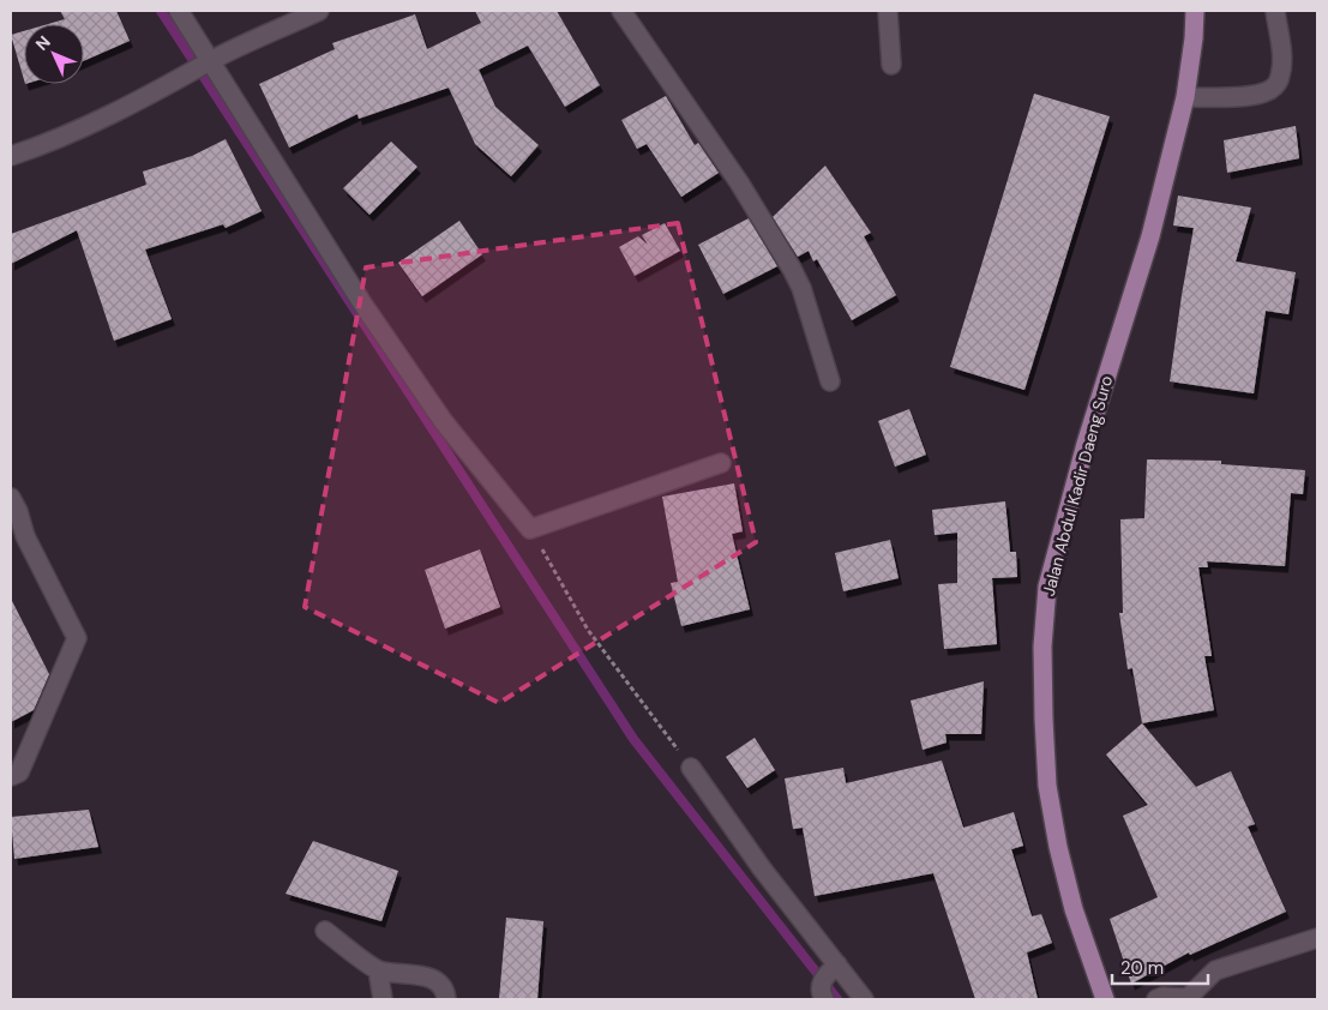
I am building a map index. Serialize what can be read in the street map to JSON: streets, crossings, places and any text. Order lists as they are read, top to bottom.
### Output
{
  "streets": {
    "main road": ["Jalan Abdul Kadir Daeng Suro"]
  },
  "scale_bar": "20 m",
  "north": "top left"
}
